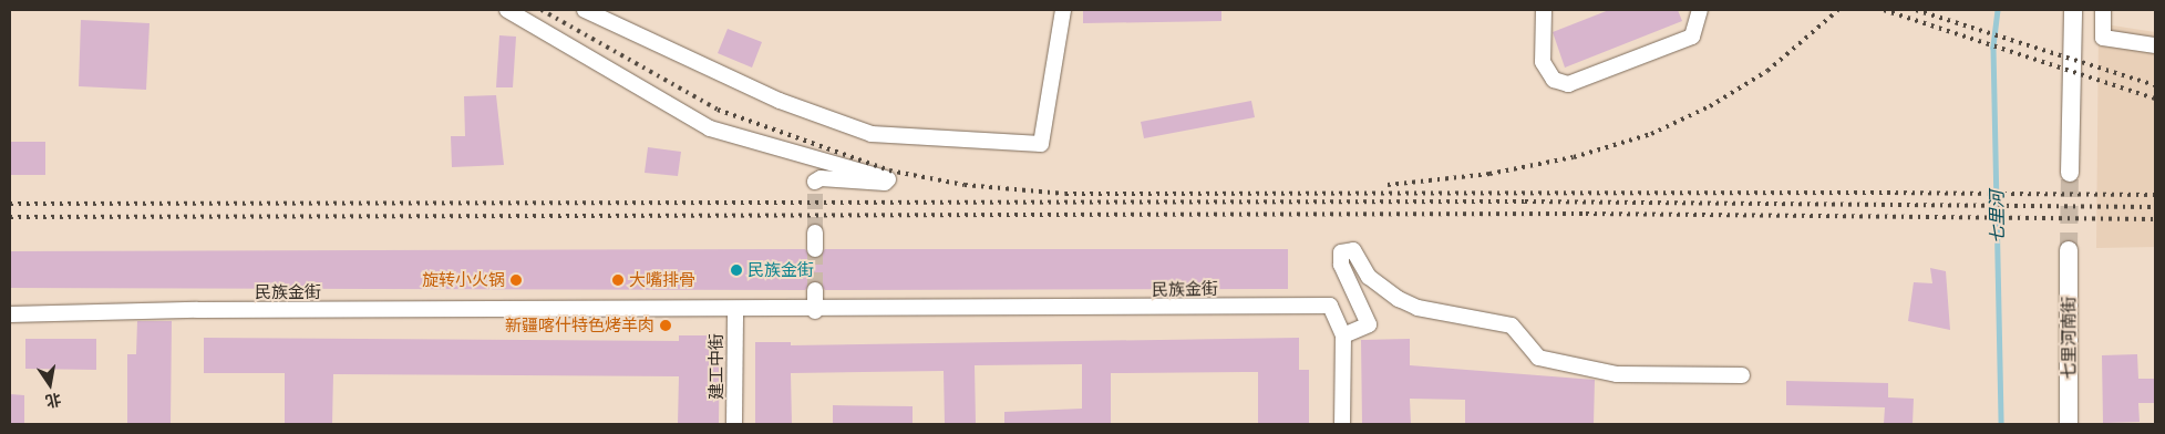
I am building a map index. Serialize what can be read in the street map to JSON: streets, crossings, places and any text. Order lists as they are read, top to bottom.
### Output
{
  "streets": {
    "street": ["民族金街", "七里河南街", "建工中街"]
  },
  "crossings": [
    ["民族金街", "建工中街"]
  ],
  "water": ["七里河"],
  "places": [
    "民族金街",
    "旋转小火锅",
    "大嘴排骨",
    "新疆喀什特色烤羊肉"
  ],
  "north": "bottom"
}
